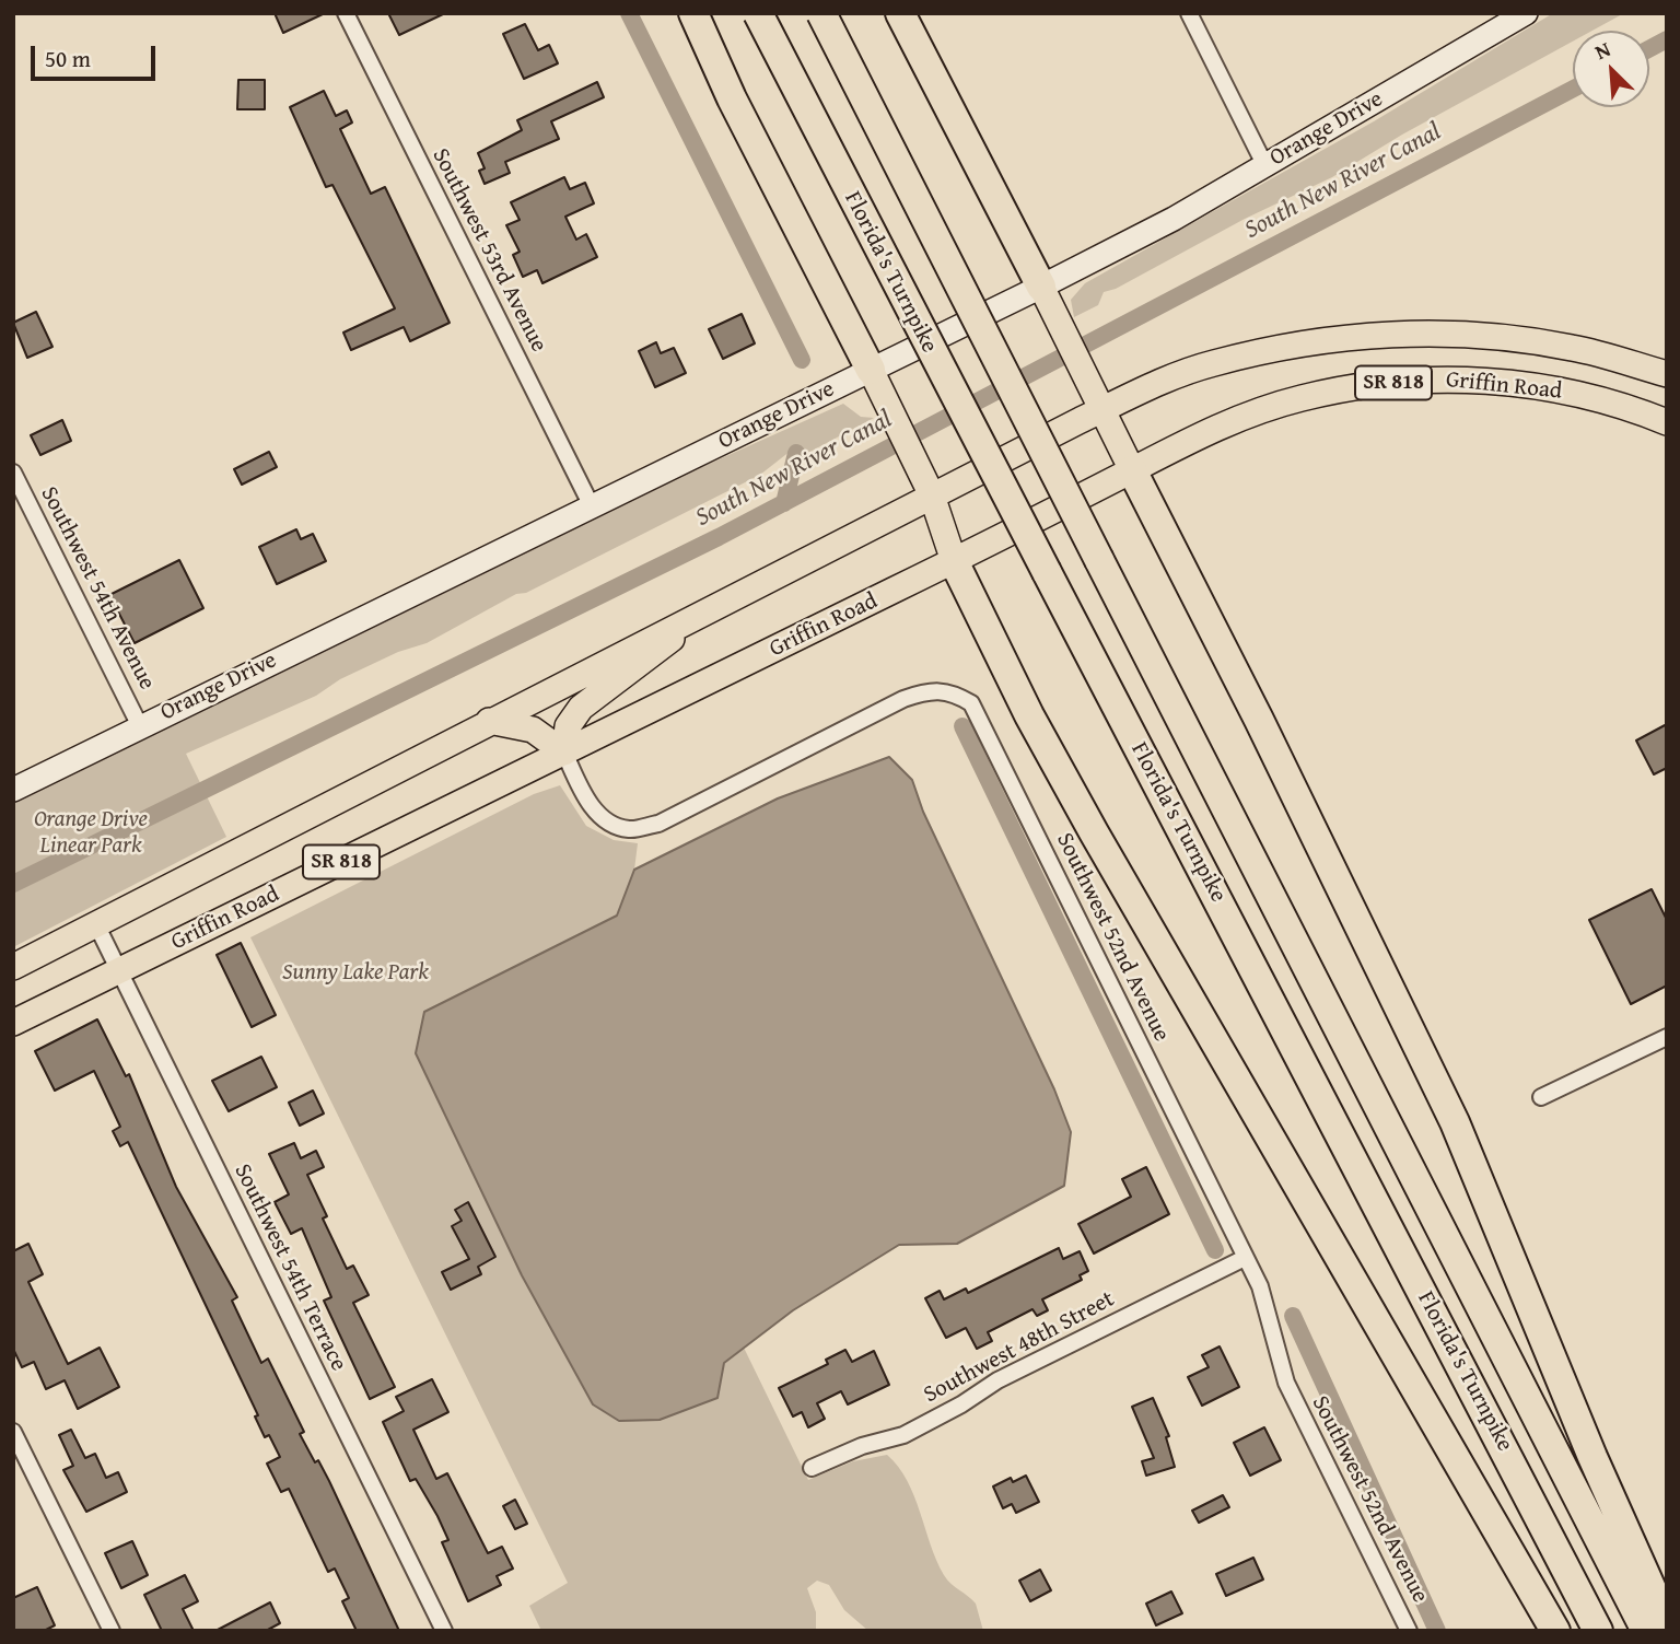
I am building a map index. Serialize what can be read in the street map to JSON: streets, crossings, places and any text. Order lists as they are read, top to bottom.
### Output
{
  "streets": {
    "highway": ["Florida's Turnpike"],
    "main road": ["SR 818", "Griffin Road"],
    "street": [
      "Orange Drive",
      "Southwest 53rd Avenue",
      "Southwest 54th Avenue",
      "Southwest 52nd Avenue",
      "Southwest 54th Terrace",
      "Southwest 48th Street"
    ]
  },
  "crossings": [
    ["Orange Drive", "Southwest 53rd Avenue"],
    ["Orange Drive", "Southwest 54th Avenue"],
    ["Griffin Road", "Southwest 52nd Avenue"],
    ["Griffin Road", "Southwest 54th Terrace"],
    ["Southwest 52nd Avenue", "Southwest 48th Street"]
  ],
  "water": ["South New River Canal"],
  "parks": ["Orange Drive Linear Park", "Sunny Lake Park"],
  "scale_bar": "50 m",
  "north": "top left"
}
